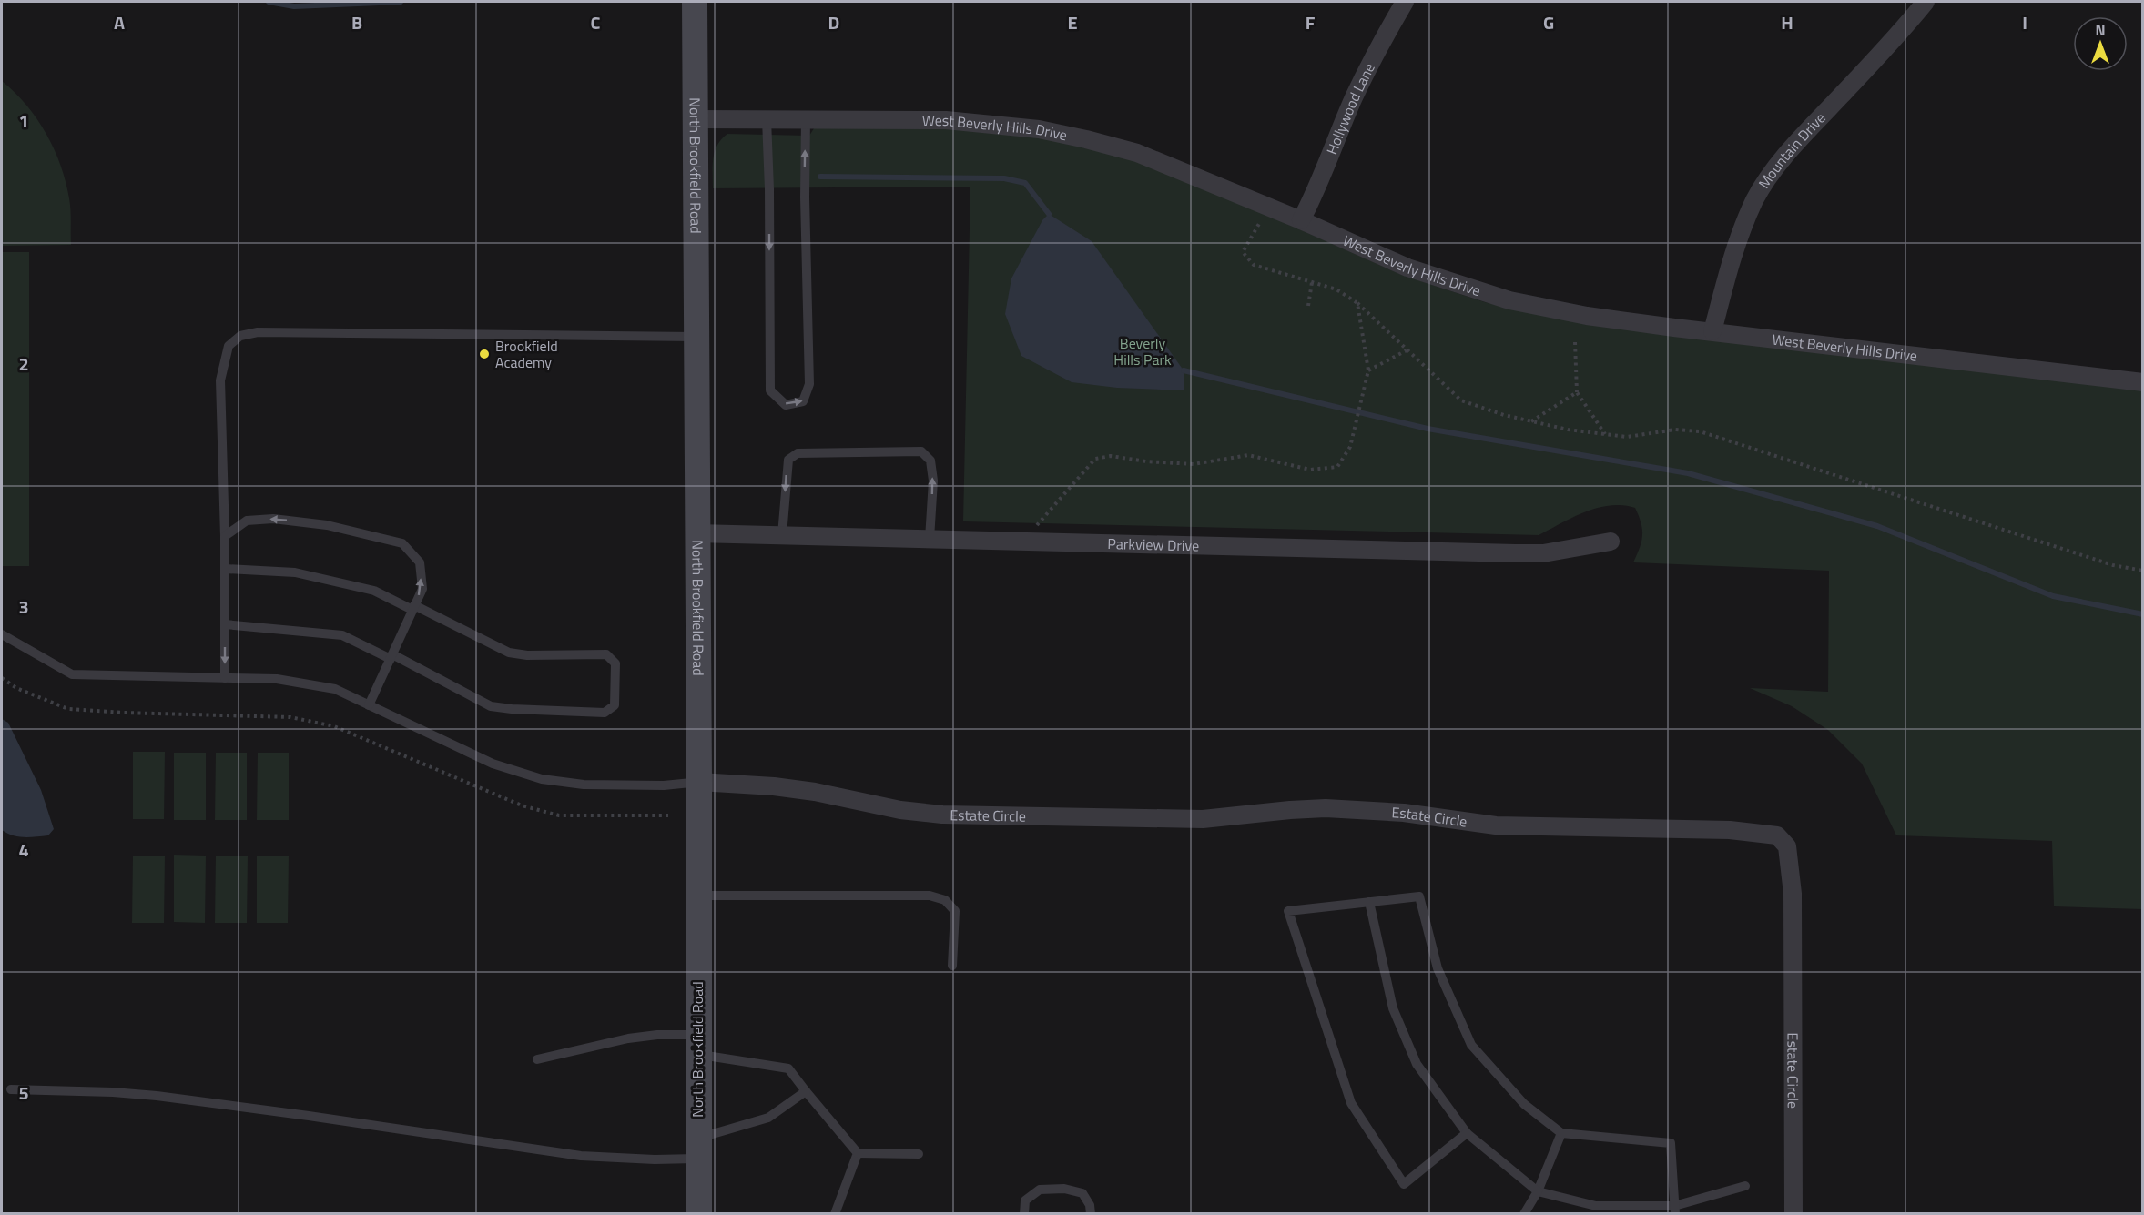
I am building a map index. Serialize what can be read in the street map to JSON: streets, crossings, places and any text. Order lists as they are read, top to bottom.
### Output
{
  "streets": {
    "street": [
      "Hollywood Lane",
      "West Beverly Hills Drive",
      "Mountain Drive",
      "North Brookfield Road",
      "Parkview Drive",
      "Estate Circle"
    ]
  },
  "crossings": [
    ["Hollywood Lane", "West Beverly Hills Drive"],
    ["West Beverly Hills Drive", "Mountain Drive"],
    ["West Beverly Hills Drive", "North Brookfield Road"],
    ["North Brookfield Road", "Parkview Drive"],
    ["North Brookfield Road", "Estate Circle"]
  ],
  "parks": ["Beverly Hills Park"],
  "places": ["Brookfield Academy"],
  "north": "top",
  "grid": {
    "columns": [
      "A",
      "B",
      "C",
      "D",
      "E",
      "F",
      "G",
      "H",
      "I"
    ],
    "rows": [
      "1",
      "2",
      "3",
      "4",
      "5"
    ]
  }
}
